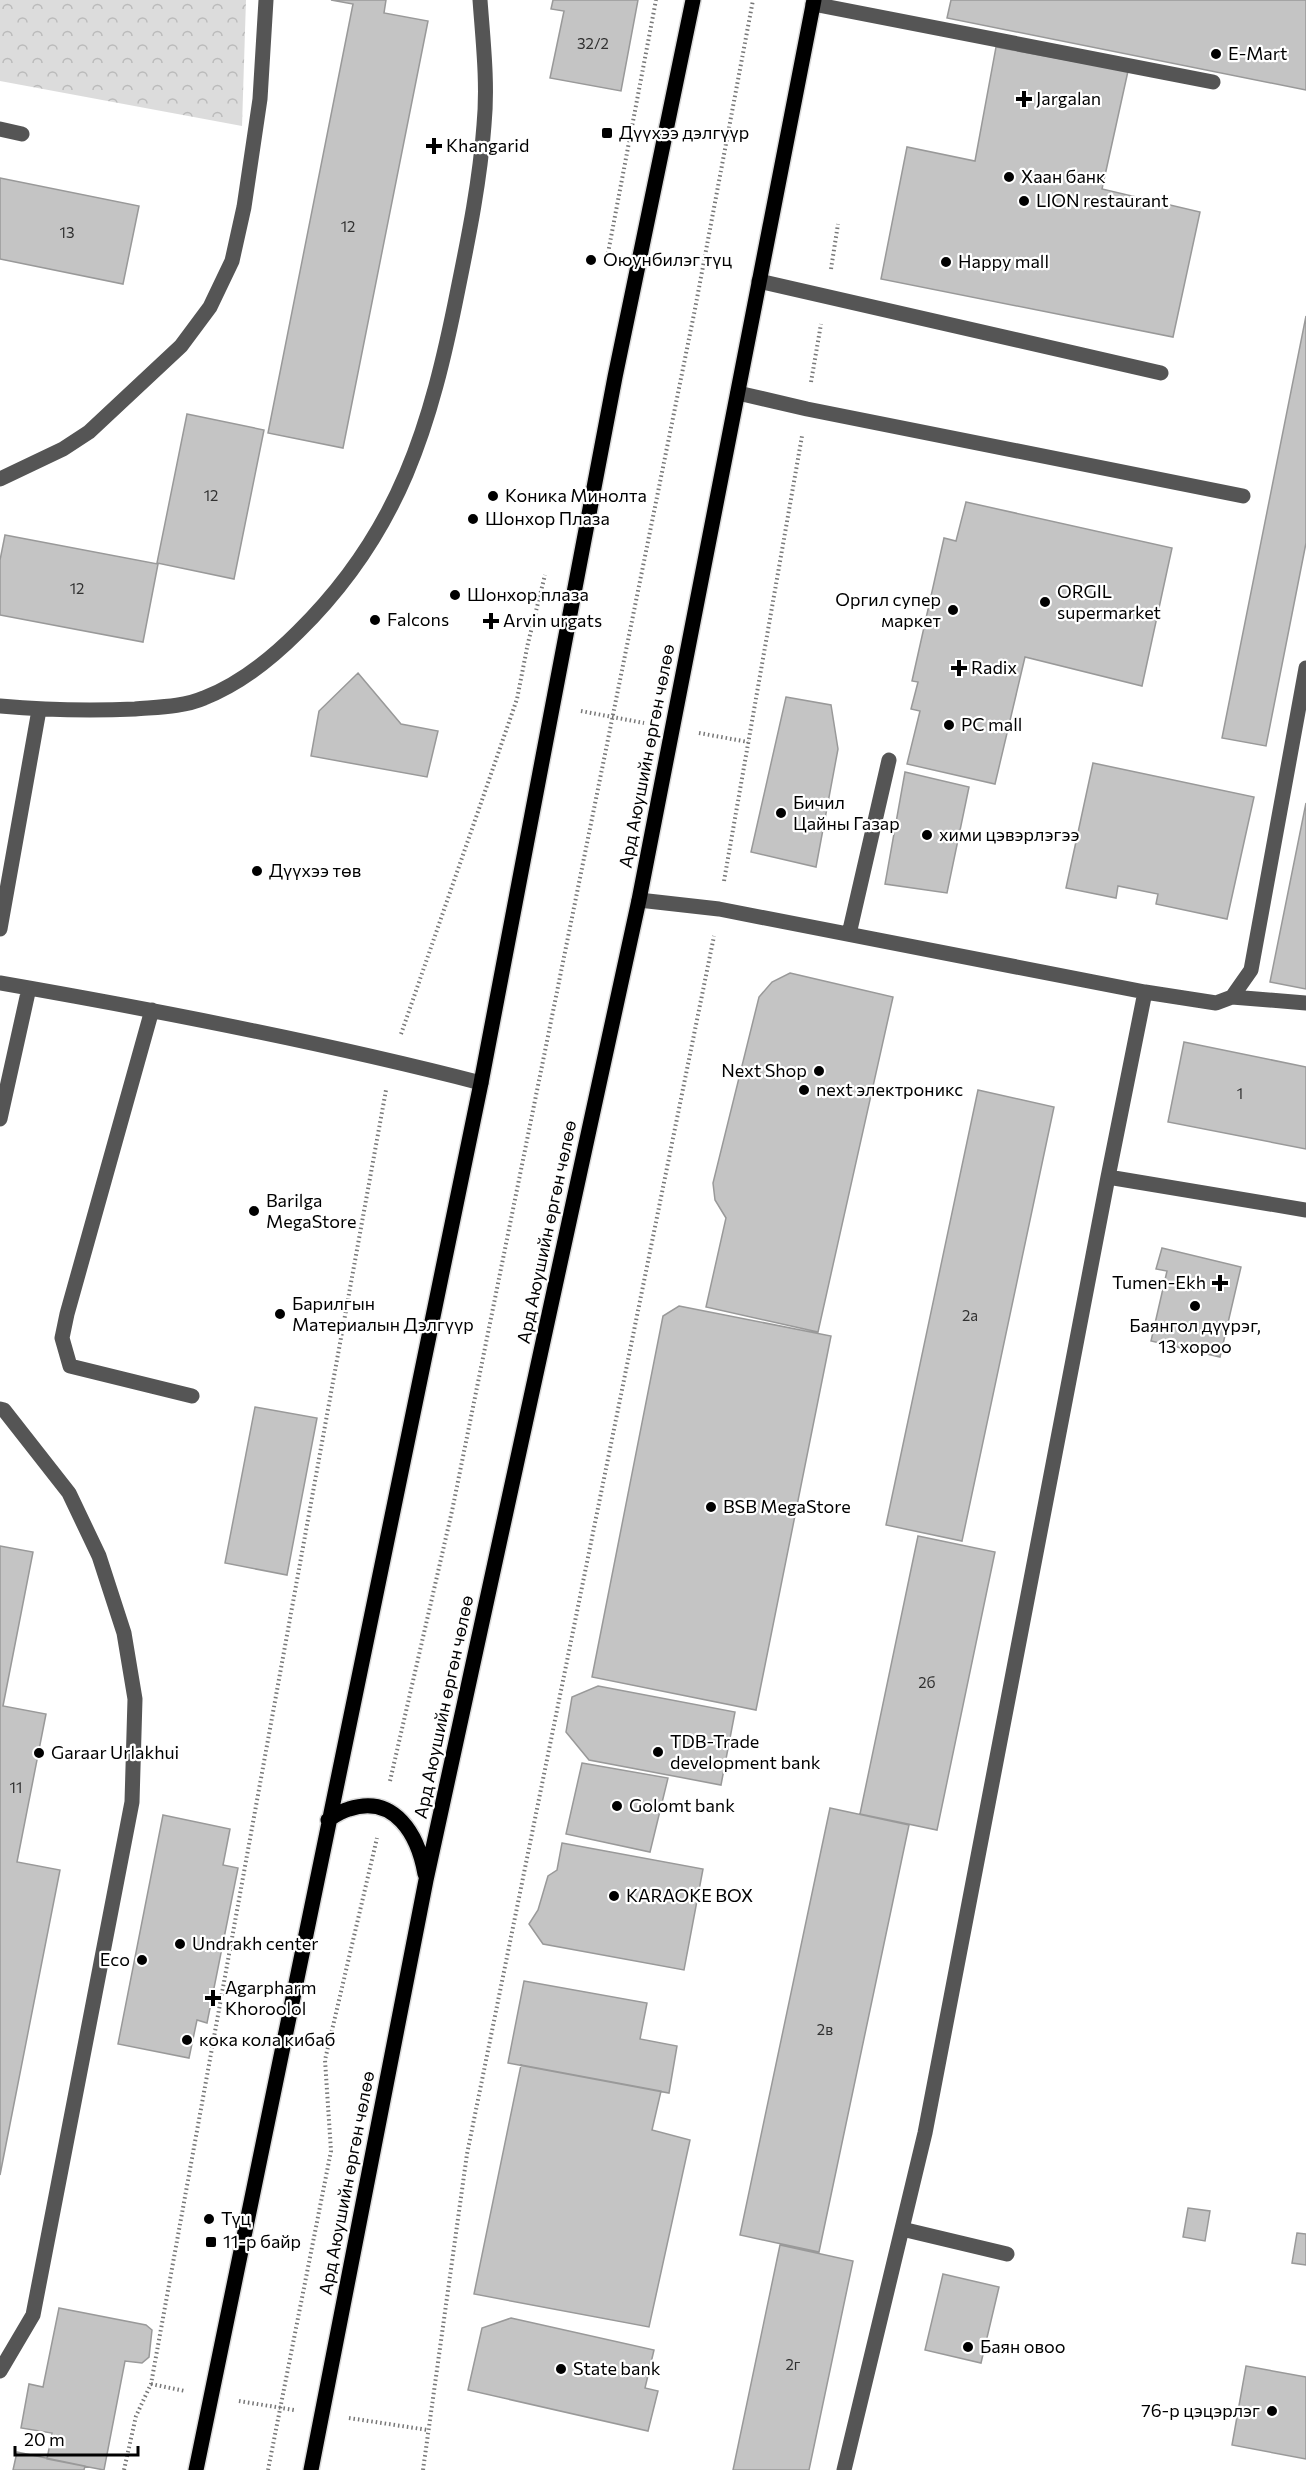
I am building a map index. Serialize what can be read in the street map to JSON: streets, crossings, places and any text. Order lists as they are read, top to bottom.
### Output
{
  "streets": {
    "main road": ["Ард Аюушийн өргөн чөлөө"]
  },
  "places": {
    "other": [
      "E-Mart",
      "Хаан банк",
      "LION restaurant",
      "Оюунбилэг түц",
      "Happy mall",
      "Коника Минолта",
      "Шонхор Плаза",
      "Шонхор плаза",
      "ORGIL supermarket",
      "Оргил супер маркет",
      "Falcons",
      "PC mall",
      "Бичил Цайны Газар",
      "хими цэвэрлэгээ",
      "Дүүхээ төв",
      "Next Shop",
      "next электроникс",
      "Barilga MegaStore",
      "Баянгол дүүрэг, 13 хороо",
      "Барилгын Материалын Дэлгүүр",
      "BSB MegaStore",
      "TDB-Trade development bank",
      "Garaar Urlakhui",
      "Golomt bank",
      "KARAOKE BOX",
      "Undrakh center",
      "Eco",
      "кока кола кибаб",
      "Түц",
      "Баян овоо",
      "State bank",
      "76-р цэцэрлэг"
    ],
    "health": [
      "Jargalan",
      "Khangarid",
      "Arvin urgats",
      "Radix",
      "Tumen-Ekh",
      "Agarpharm Khoroolol"
    ],
    "transit": ["Дүүхээ дэлгүүр", "11-р байр"]
  },
  "house_numbers": [
    "32/2",
    "12",
    "13",
    "12",
    "12",
    "1",
    "2а",
    "2б",
    "11",
    "2в",
    "2г"
  ],
  "scale_bar": "20 m"
}
